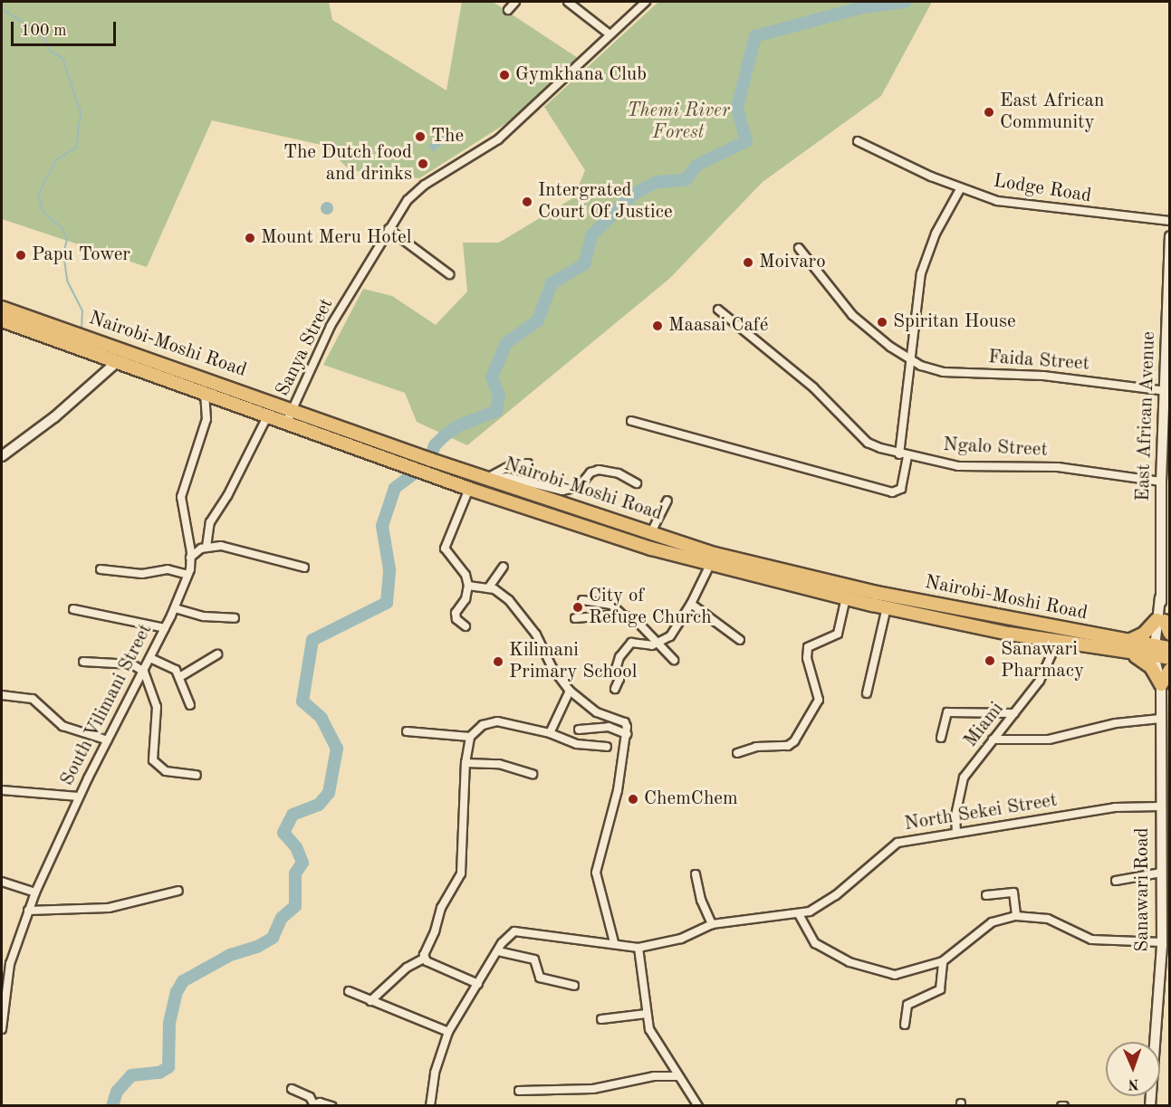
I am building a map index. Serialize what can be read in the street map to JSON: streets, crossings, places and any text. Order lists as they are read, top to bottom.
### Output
{
  "streets": {
    "highway": ["Nairobi-Moshi Road"],
    "street": [
      "Lodge Road",
      "Sanya Street",
      "Faida Street",
      "East African Avenue",
      "Ngalo Street",
      "South Vilimani Street",
      "Miami",
      "North Sekei Street",
      "Sanawari Road"
    ]
  },
  "crossings": [
    ["Nairobi-Moshi Road", "Sanya Street"],
    ["Nairobi-Moshi Road", "South Vilimani Street"],
    ["Nairobi-Moshi Road", "Miami"],
    ["Nairobi-Moshi Road", "Sanawari Road"],
    ["Faida Street", "East African Avenue"],
    ["East African Avenue", "Ngalo Street"],
    ["East African Avenue", "Sanawari Road"],
    ["Miami", "North Sekei Street"],
    ["North Sekei Street", "Sanawari Road"]
  ],
  "parks": ["Themi River Forest"],
  "places": [
    "Gymkhana Club",
    "East African Community",
    "The",
    "The Dutch food and drinks",
    "Intergrated Court Of Justice",
    "Mount Meru Hotel",
    "Papu Tower",
    "Moivaro",
    "Spiritan House",
    "Maasai Café",
    "City of Refuge Church",
    "Sanawari Pharmacy",
    "Kilimani Primary School",
    "ChemChem"
  ],
  "scale_bar": "100 m",
  "north": "bottom"
}
